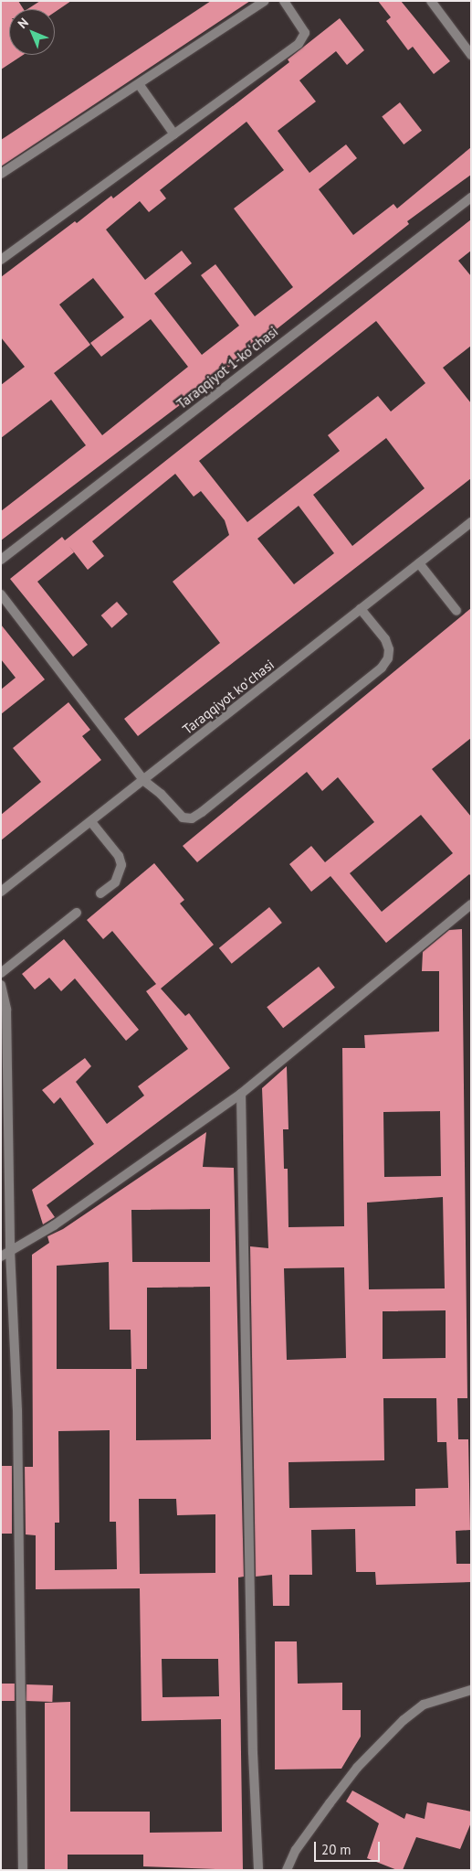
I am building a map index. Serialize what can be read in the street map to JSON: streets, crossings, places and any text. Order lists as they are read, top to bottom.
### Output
{
  "streets": {
    "street": ["Taraqqiyot 1-koʻchasi", "Taraqqiyot koʻchasi"]
  },
  "scale_bar": "20 m",
  "north": "top left"
}
